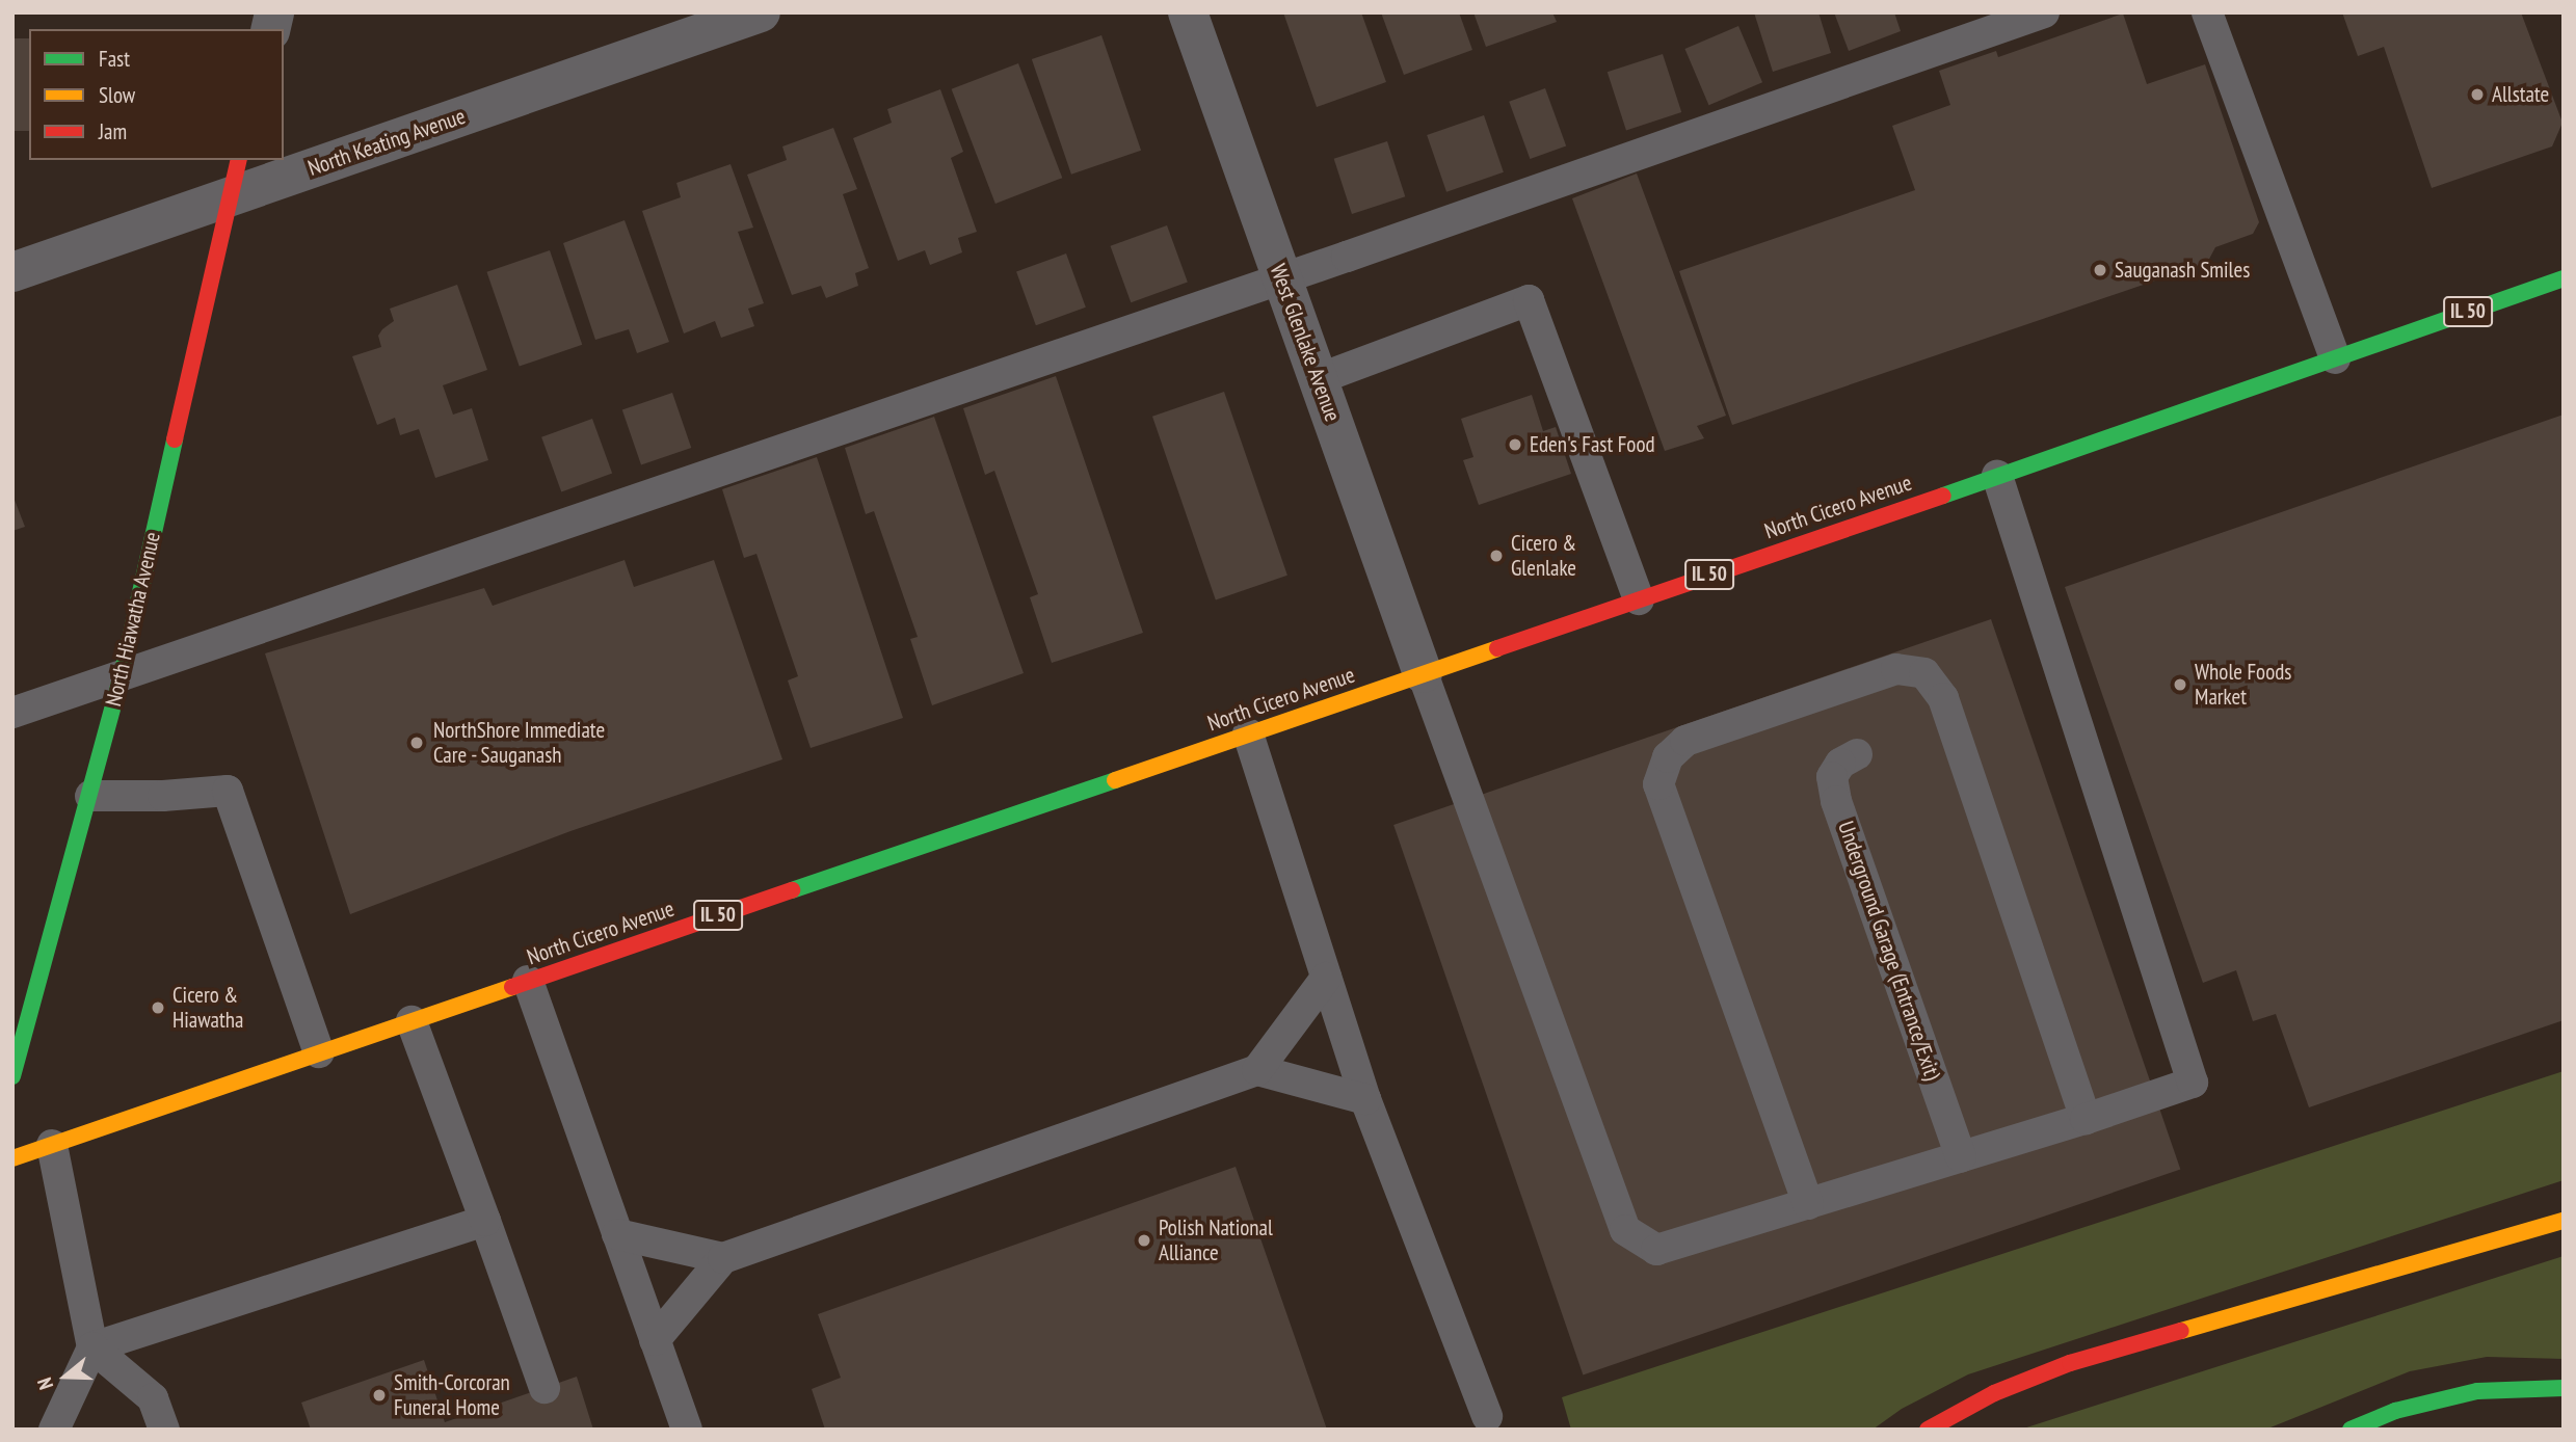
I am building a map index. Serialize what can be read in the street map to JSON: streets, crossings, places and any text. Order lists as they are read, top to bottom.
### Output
{
  "streets": {
    "main road": ["IL 50", "North Cicero Avenue", "North Hiawatha Avenue"],
    "street": ["North Keating Avenue", "West Glenlake Avenue"],
    "lane": ["Underground Garage (Entrance/Exit)"]
  },
  "crossings": [
    ["North Keating Avenue", "North Hiawatha Avenue"],
    ["West Glenlake Avenue", "North Cicero Avenue"]
  ],
  "places": [
    "Allstate",
    "Sauganash Smiles",
    "Eden's Fast Food",
    "Cicero & Glenlake",
    "Whole Foods Market",
    "NorthShore Immediate Care - Sauganash",
    "Cicero & Hiawatha",
    "Polish National Alliance",
    "Smith-Corcoran Funeral Home"
  ],
  "legend": ["Fast", "Slow", "Jam"],
  "north": "left"
}
